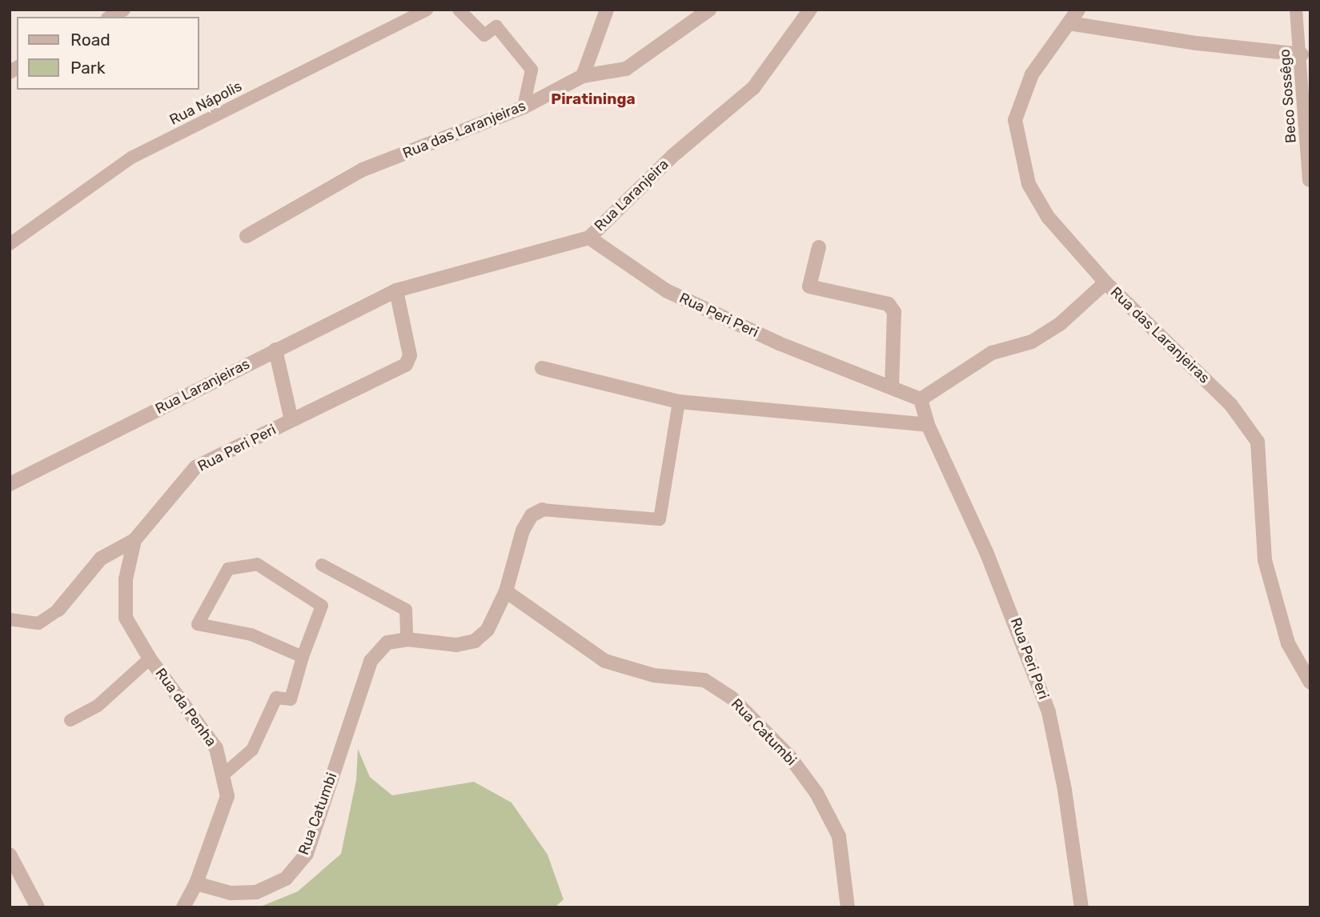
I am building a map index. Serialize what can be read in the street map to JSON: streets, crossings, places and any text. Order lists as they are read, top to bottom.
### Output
{
  "streets": {
    "street": [
      "Rua das Laranjeiras",
      "Rua Laranjeira",
      "Rua Peri Peri",
      "Rua Laranjeiras",
      "Rua da Penha",
      "Rua Catumbi"
    ],
    "lane": ["Beco Sossêgo", "Rua Nápolis"]
  },
  "crossings": [
    ["Rua Laranjeira", "Rua Peri Peri"],
    ["Rua Laranjeira", "Rua Laranjeiras"],
    ["Rua Peri Peri", "Rua Laranjeiras"],
    ["Rua Peri Peri", "Rua da Penha"],
    ["Rua da Penha", "Rua Catumbi"]
  ],
  "districts": ["Piratininga"],
  "legend": ["Road", "Park"]
}
